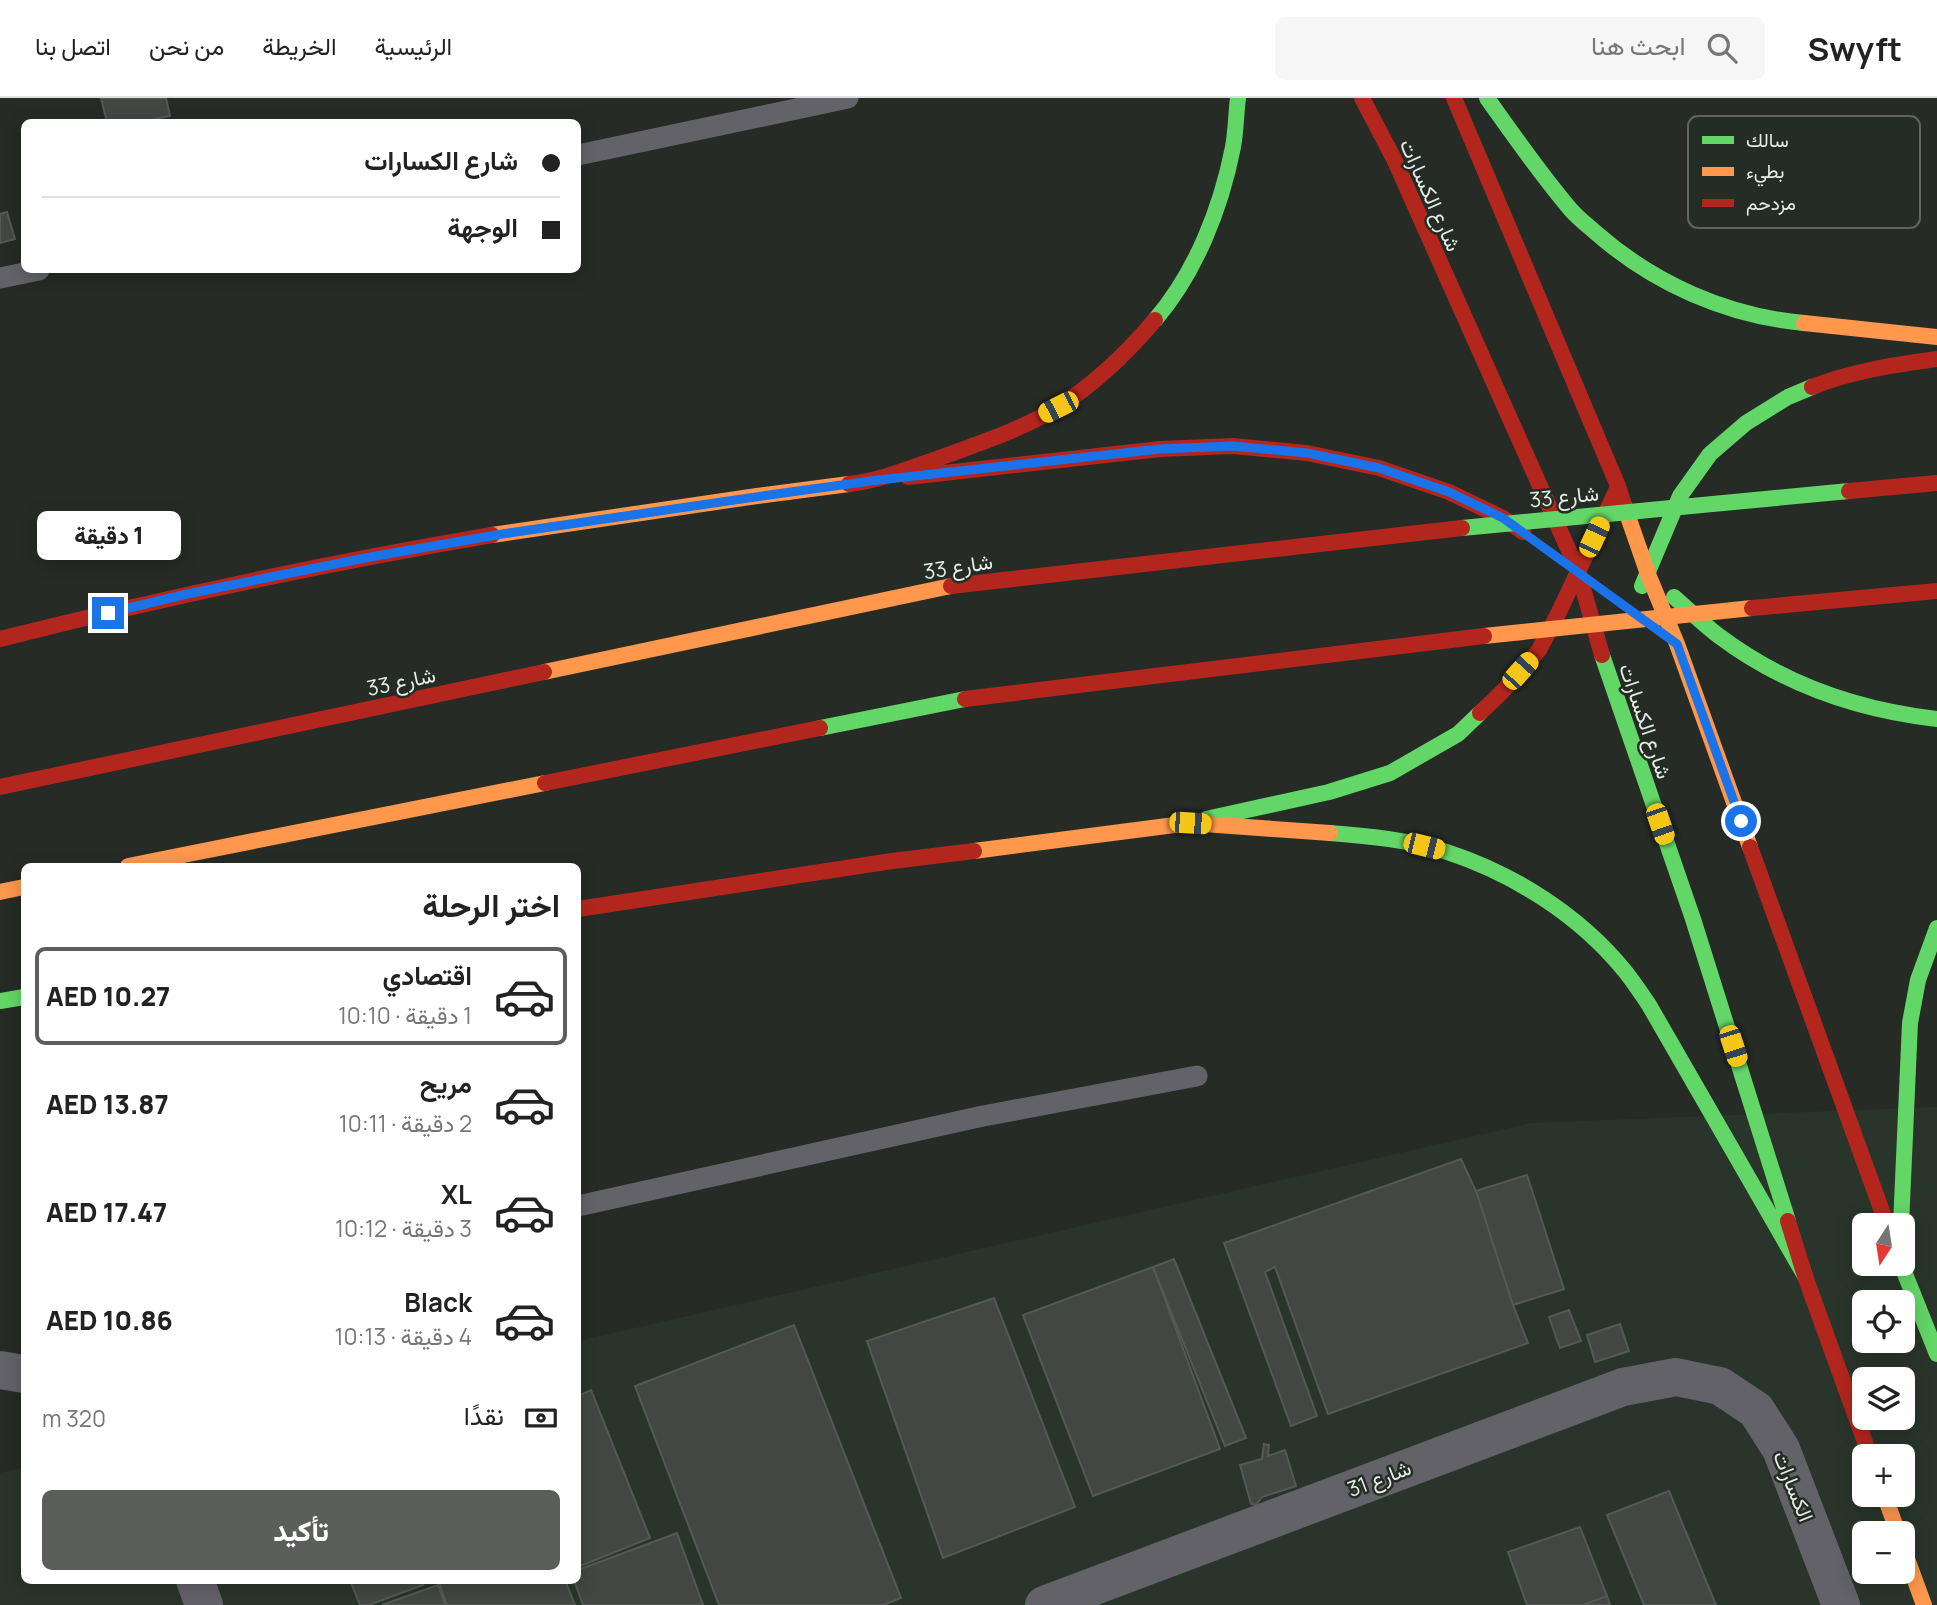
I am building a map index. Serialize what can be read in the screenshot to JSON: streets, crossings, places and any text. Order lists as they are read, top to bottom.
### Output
{
  "streets": {
    "main road": ["شارع الكسارات", "شارع 33"],
    "street": ["شارع 31", "الكسارات"]
  },
  "crossings": [
    ["شارع 31", "الكسارات"]
  ],
  "legend": ["سالك", "بطيء", "مزدحم"],
  "north": "bottom",
  "page": {
    "header": "Swyft",
    "search": "ابحث هنا",
    "nav": [
      "الرئيسية",
      "الخريطة",
      "من نحن",
      "اتصل بنا"
    ],
    "banner": ["شارع الكسارات", "الوجهة"],
    "bubble": "1 دقيقة",
    "heading": "اختر الرحلة",
    "list": [
      {
        "name": "اقتصادي",
        "note": "1 دقيقة · 10:10",
        "value": "AED 10.27"
      },
      {
        "name": "مريح",
        "note": "2 دقيقة · 10:11",
        "value": "AED 13.87"
      },
      {
        "name": "XL",
        "note": "3 دقيقة · 10:12",
        "value": "AED 17.47"
      },
      {
        "name": "Black",
        "note": "4 دقيقة · 10:13",
        "value": "AED 10.86"
      }
    ],
    "map_buttons": ["+", "−"],
    "pay": ["نقدًا", "320 m"],
    "buttons": "تأكيد"
  }
}
